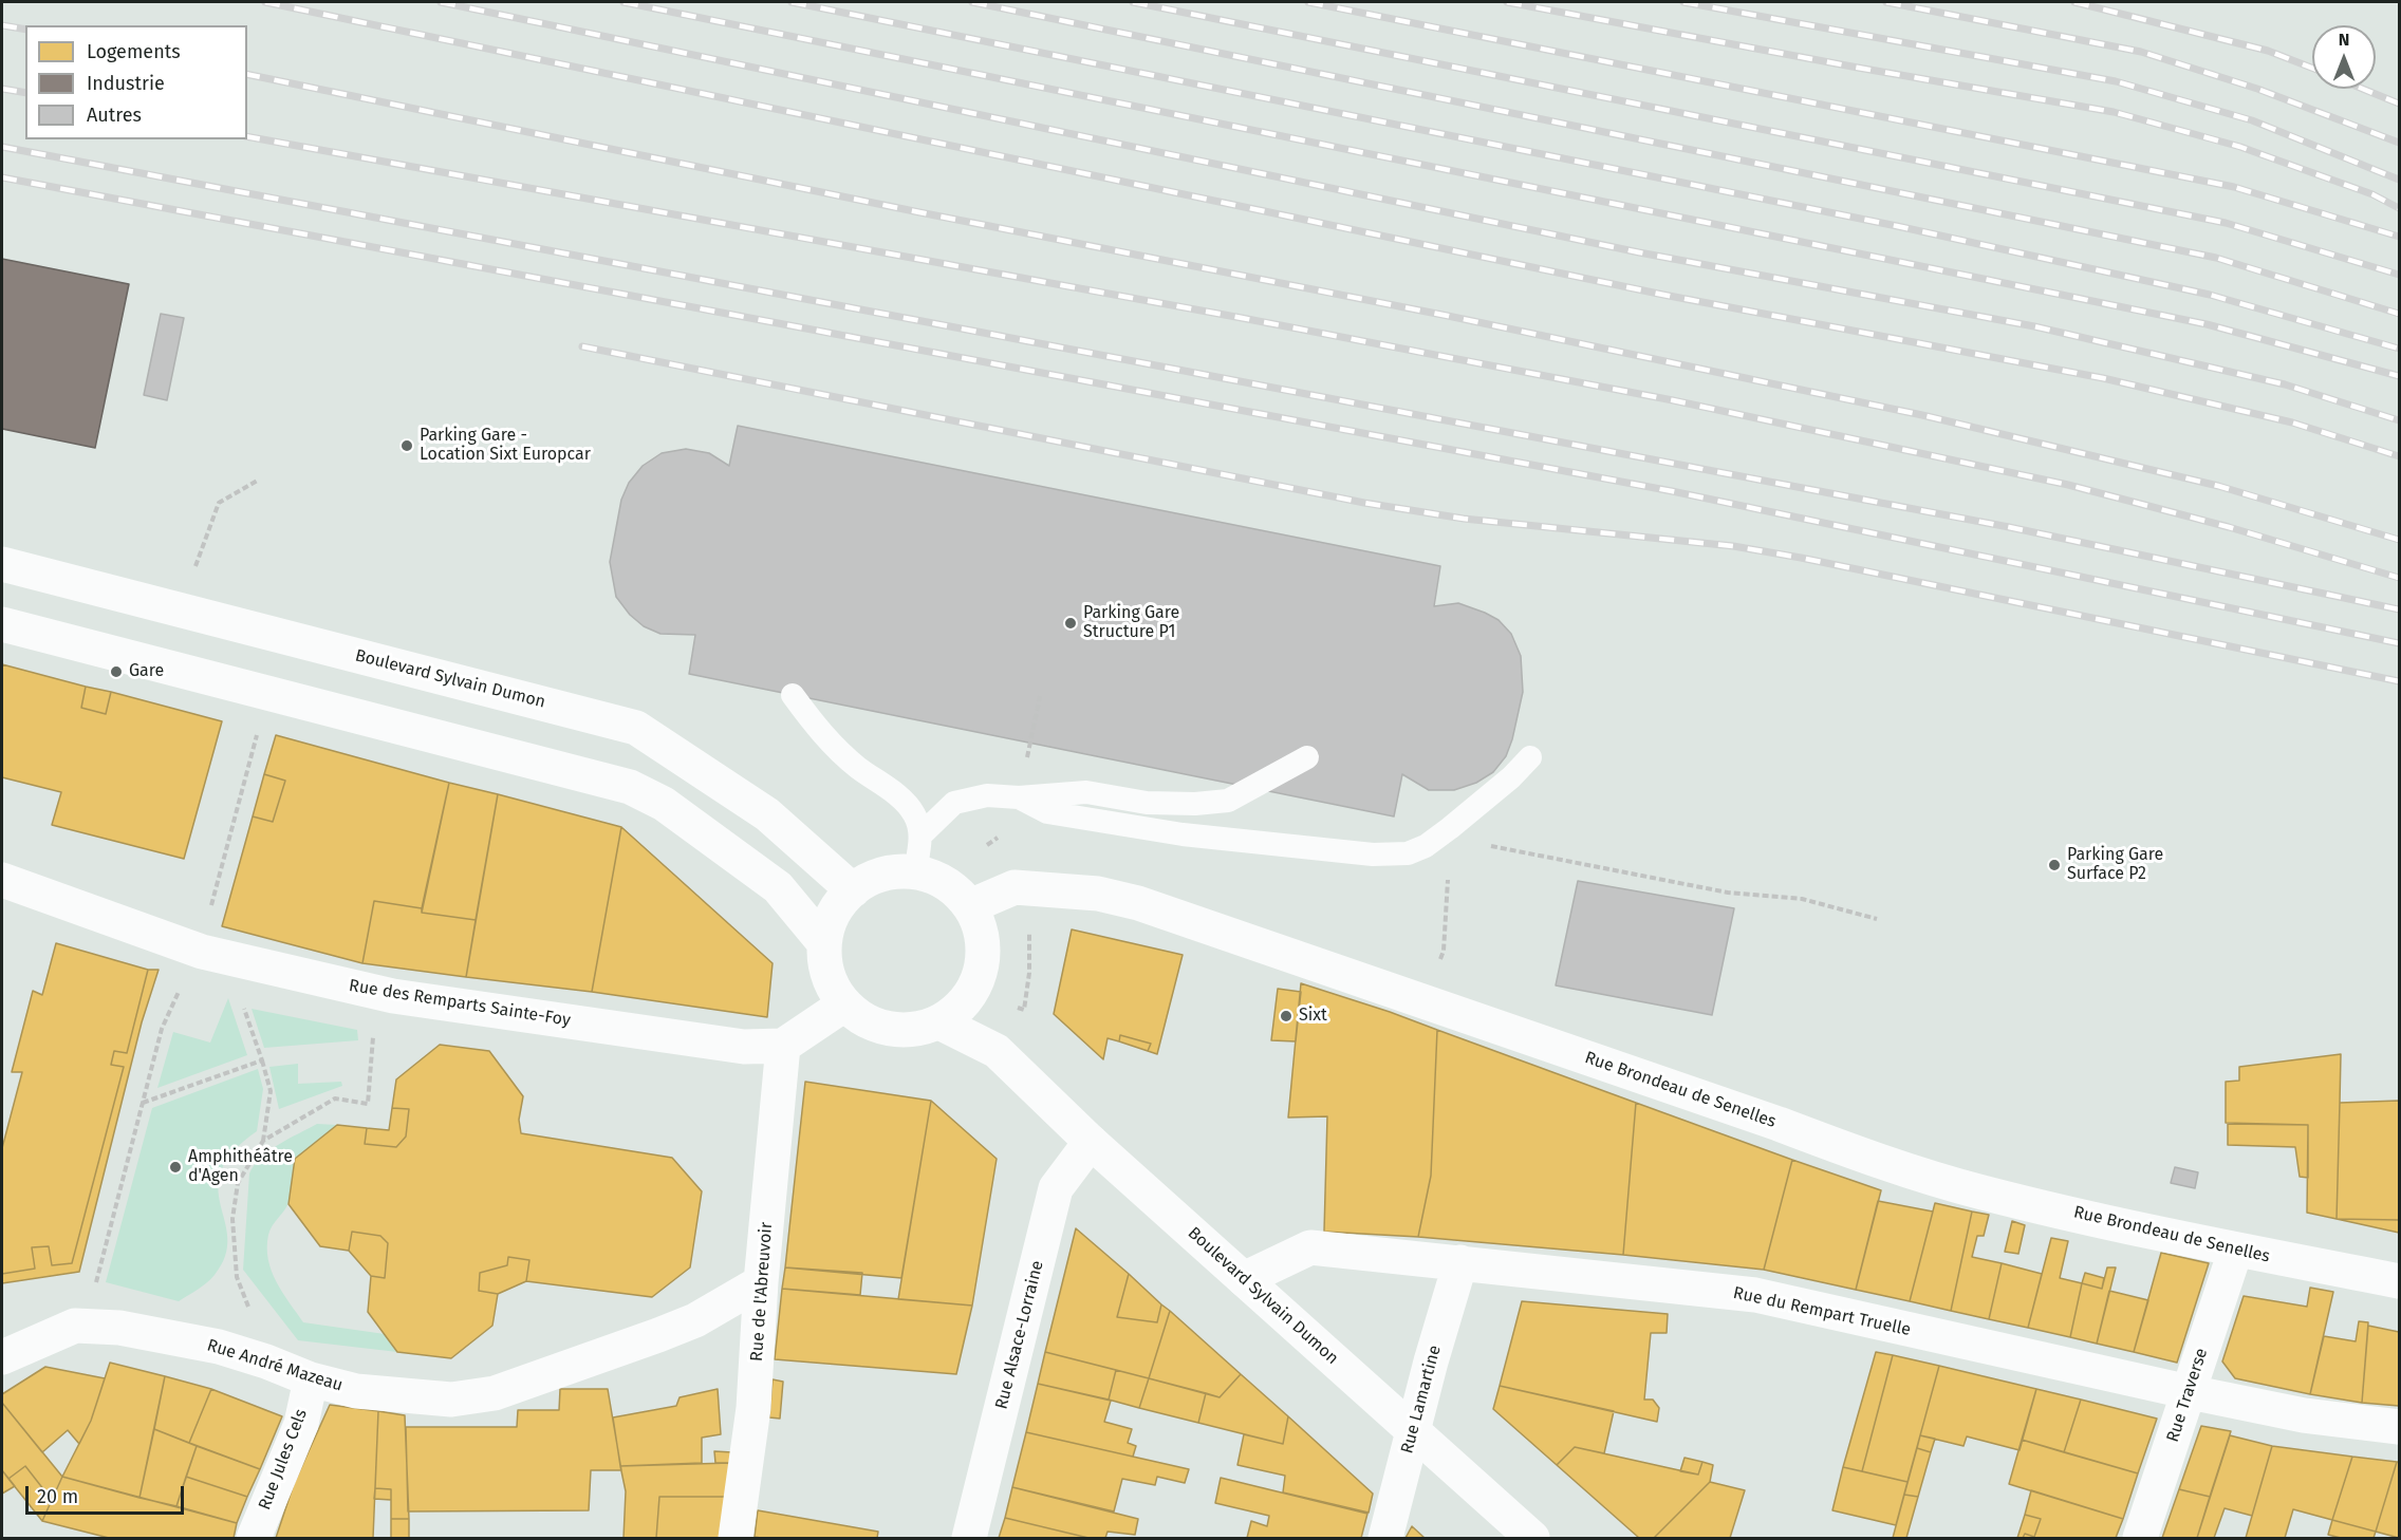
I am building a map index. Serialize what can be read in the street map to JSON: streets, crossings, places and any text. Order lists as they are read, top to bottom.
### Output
{
  "streets": {
    "street": [
      "Boulevard Sylvain Dumon",
      "Rue des Remparts Sainte-Foy",
      "Rue Brondeau de Senelles",
      "Rue de l'Abreuvoir",
      "Rue du Rempart Truelle",
      "Rue Alsace-Lorraine",
      "Rue André Mazeau",
      "Rue Traverse",
      "Rue Lamartine",
      "Rue Jules Cels"
    ]
  },
  "crossings": [
    ["Boulevard Sylvain Dumon", "Rue Brondeau de Senelles"],
    ["Boulevard Sylvain Dumon", "Rue du Rempart Truelle"],
    ["Boulevard Sylvain Dumon", "Rue Alsace-Lorraine"],
    ["Boulevard Sylvain Dumon", "Rue Lamartine"],
    ["Rue des Remparts Sainte-Foy", "Rue de l'Abreuvoir"],
    ["Rue Brondeau de Senelles", "Rue Traverse"],
    ["Rue de l'Abreuvoir", "Rue André Mazeau"],
    ["Rue du Rempart Truelle", "Rue Traverse"],
    ["Rue du Rempart Truelle", "Rue Lamartine"],
    ["Rue André Mazeau", "Rue Jules Cels"]
  ],
  "places": [
    "Parking Gare - Location Sixt Europcar",
    "Parking Gare Structure P1",
    "Gare",
    "Parking Gare Surface P2",
    "Sixt",
    "Amphithéâtre d'Agen"
  ],
  "legend": ["Logements", "Industrie", "Autres"],
  "scale_bar": "20 m",
  "north": "top"
}
